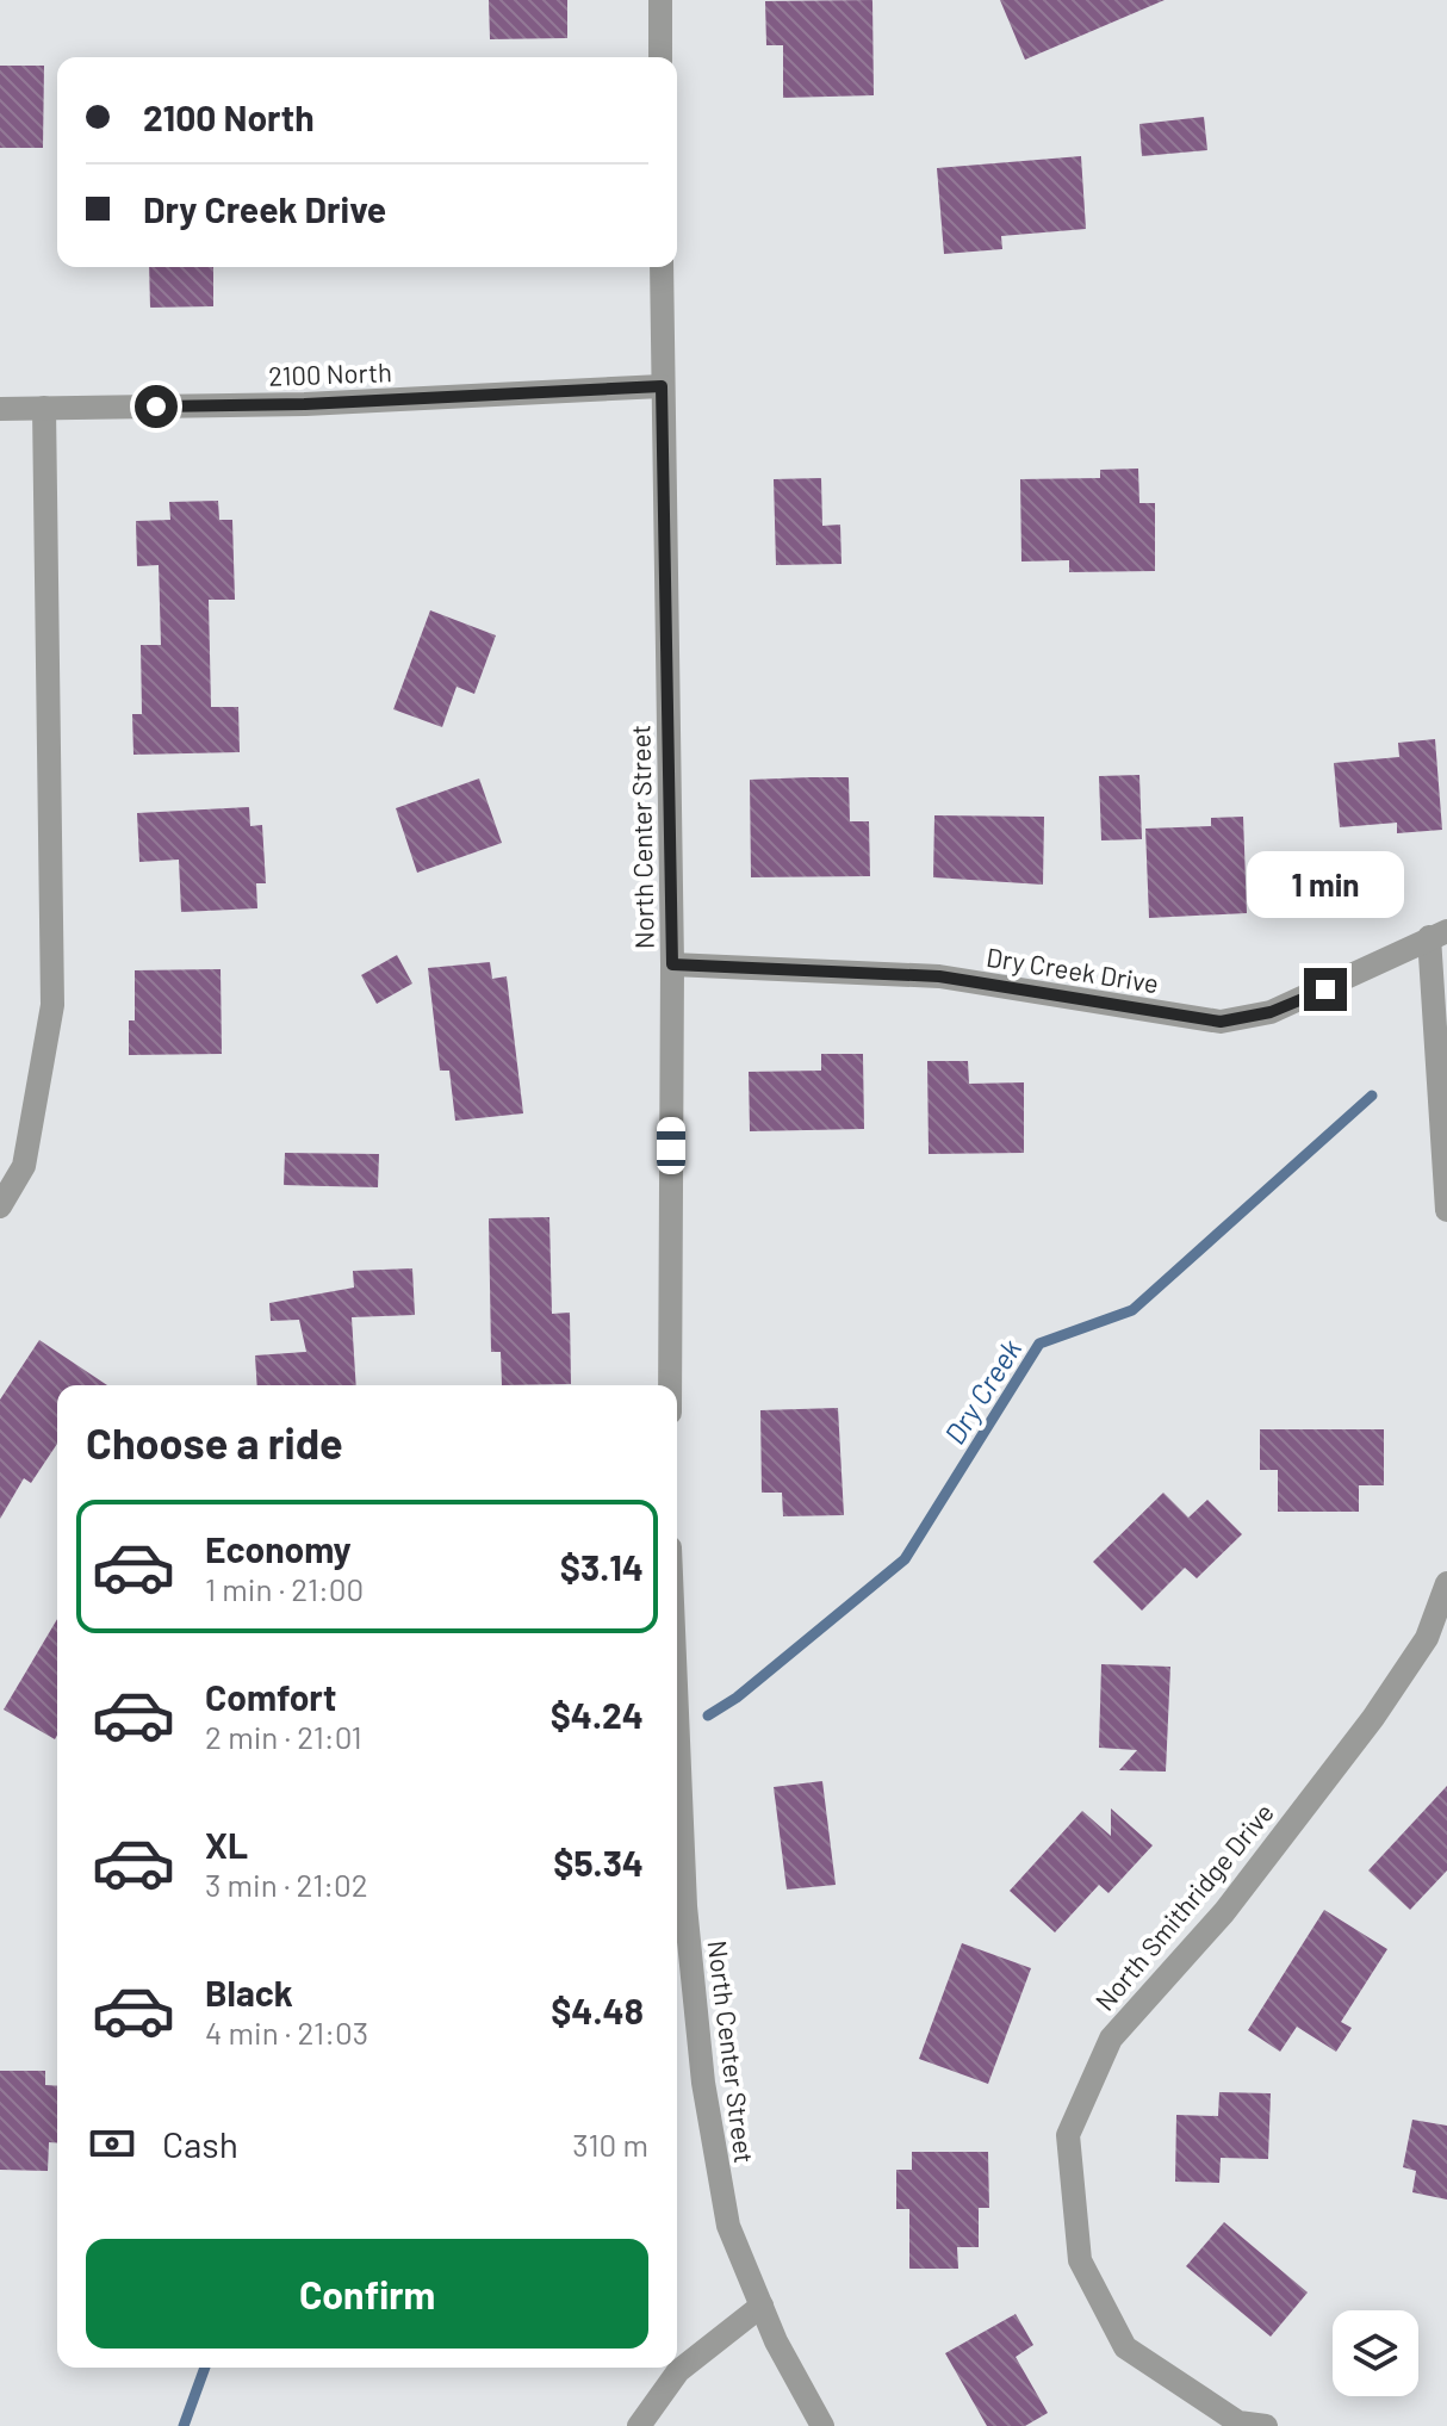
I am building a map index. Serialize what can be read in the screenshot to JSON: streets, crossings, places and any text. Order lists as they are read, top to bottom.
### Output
{
  "streets": {
    "street": [
      "2100 North",
      "North Center Street",
      "Dry Creek Drive",
      "North Smithridge Drive"
    ]
  },
  "crossings": [
    ["2100 North", "North Center Street"],
    ["North Center Street", "Dry Creek Drive"]
  ],
  "water": ["Dry Creek"],
  "page": {
    "banner": ["2100 North", "Dry Creek Drive"],
    "bubble": "1 min",
    "heading": "Choose a ride",
    "list": [
      {
        "name": "Economy",
        "note": "1 min · 21:00",
        "value": "$3.14"
      },
      {
        "name": "Comfort",
        "note": "2 min · 21:01",
        "value": "$4.24"
      },
      {
        "name": "XL",
        "note": "3 min · 21:02",
        "value": "$5.34"
      },
      {
        "name": "Black",
        "note": "4 min · 21:03",
        "value": "$4.48"
      }
    ],
    "pay": ["Cash", "310 m"],
    "buttons": "Confirm"
  }
}
